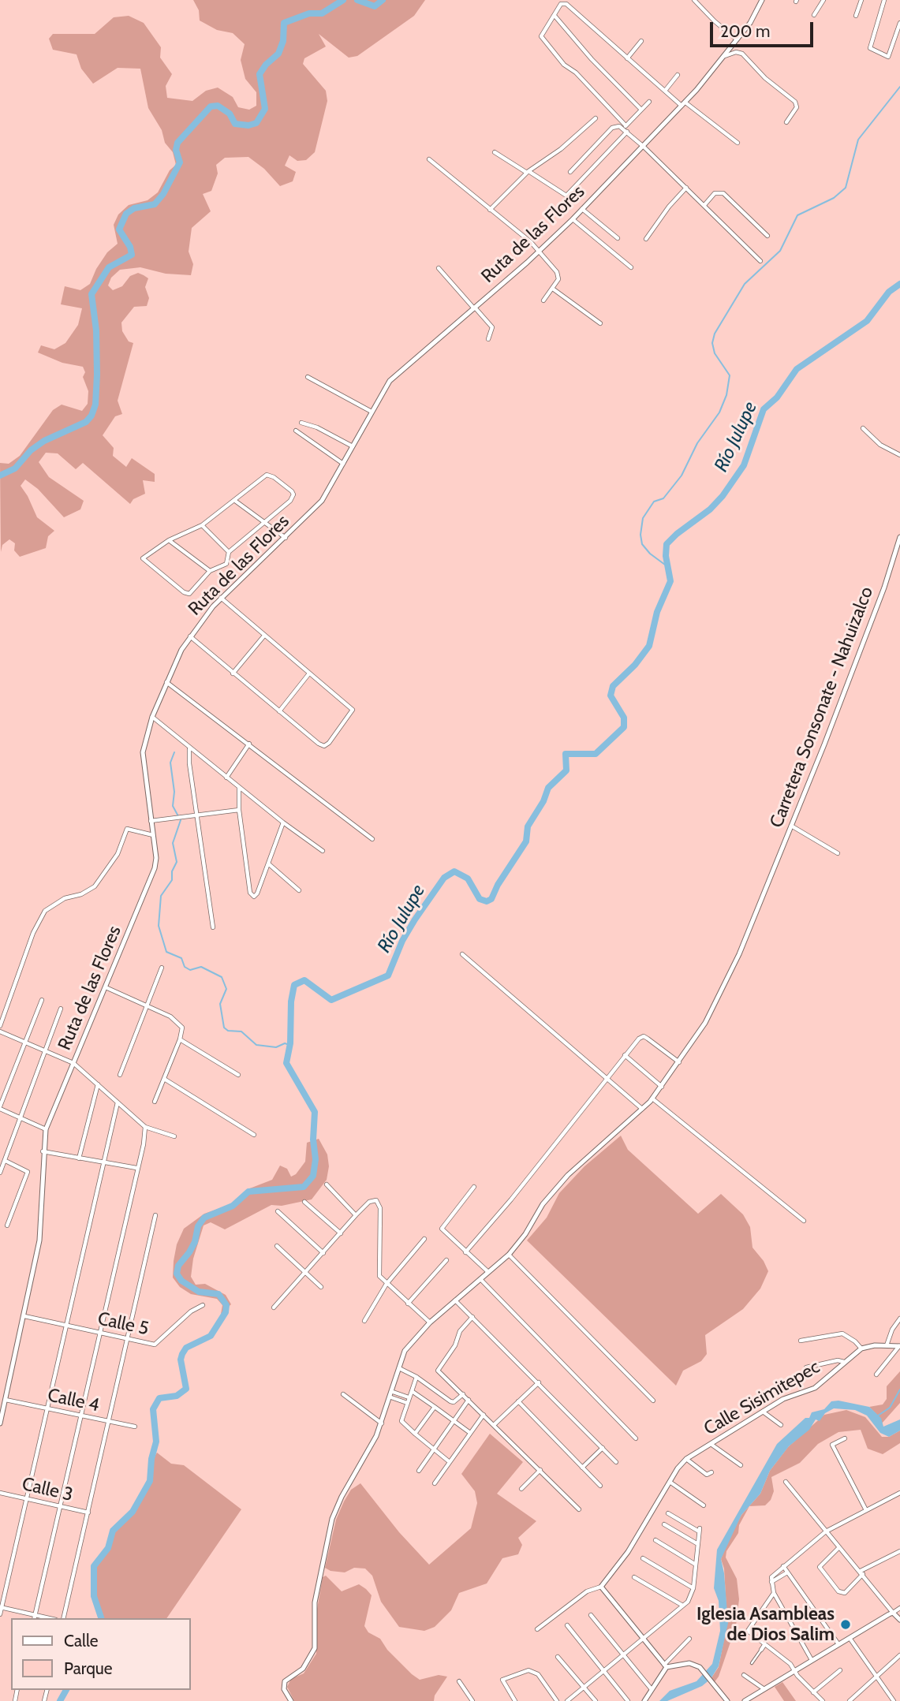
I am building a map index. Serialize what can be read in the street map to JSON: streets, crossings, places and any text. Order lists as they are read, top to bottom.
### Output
{
  "streets": {
    "main road": ["Ruta de las Flores", "Carretera Sonsonate - Nahuizalco", "Calle Sisimitepec"],
    "street": ["Calle 5", "Calle 4", "Calle 3"]
  },
  "crossings": [
    ["Ruta de las Flores", "Calle 5"],
    ["Ruta de las Flores", "Calle 4"]
  ],
  "water": ["Río Julupe"],
  "places": ["Iglesia Asambleas de Dios Salim"],
  "legend": ["Calle", "Parque"],
  "scale_bar": "200 m"
}
